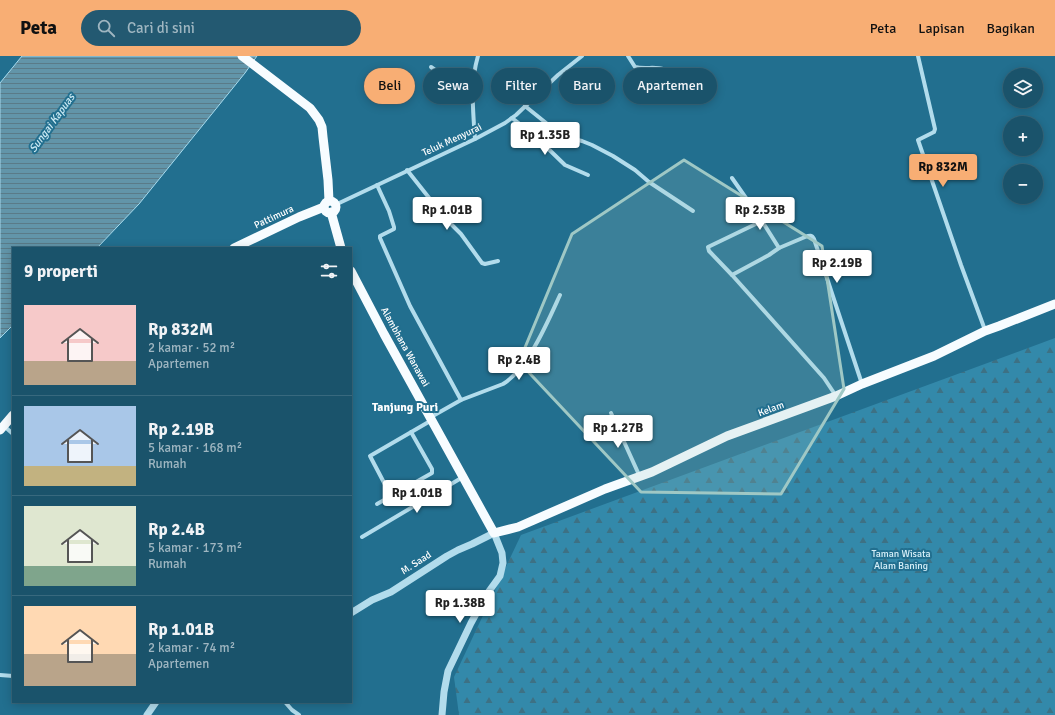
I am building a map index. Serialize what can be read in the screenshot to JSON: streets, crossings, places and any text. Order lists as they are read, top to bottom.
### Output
{
  "streets": {
    "main road": ["Pattimura", "Alambhana Wanawai", "Kelam"],
    "street": ["Teluk Menyurai", "M. Saad"]
  },
  "crossings": [
    ["Teluk Menyurai", "Pattimura"],
    ["Alambhana Wanawai", "Kelam"],
    ["Alambhana Wanawai", "M. Saad"],
    ["Kelam", "M. Saad"]
  ],
  "districts": ["Tanjung Puri"],
  "water": ["Sungai Kapuas"],
  "parks": ["Taman Wisata Alam Baning"],
  "page": {
    "header": "Peta",
    "search": "Cari di sini",
    "nav": ["Peta", "Lapisan", "Bagikan"],
    "map_buttons": ["+", "−"],
    "chip": [
      "Beli",
      "Sewa",
      "Filter",
      "Baru",
      "Apartemen"
    ],
    "price": [
      "Rp 1.35B",
      "Rp 832M",
      "Rp 1.01B",
      "Rp 2.53B",
      "Rp 2.19B",
      "Rp 2.4B",
      "Rp 1.27B",
      "Rp 1.01B",
      "Rp 1.38B"
    ],
    "heading": "9 properti",
    "list": [
      {
        "name": "Rp 832M",
        "note": "2 kamar · 52 m² · Apartemen"
      },
      {
        "name": "Rp 2.19B",
        "note": "5 kamar · 168 m² · Rumah"
      },
      {
        "name": "Rp 2.4B",
        "note": "5 kamar · 173 m² · Rumah"
      },
      {
        "name": "Rp 1.01B",
        "note": "2 kamar · 74 m² · Apartemen"
      }
    ]
  }
}
